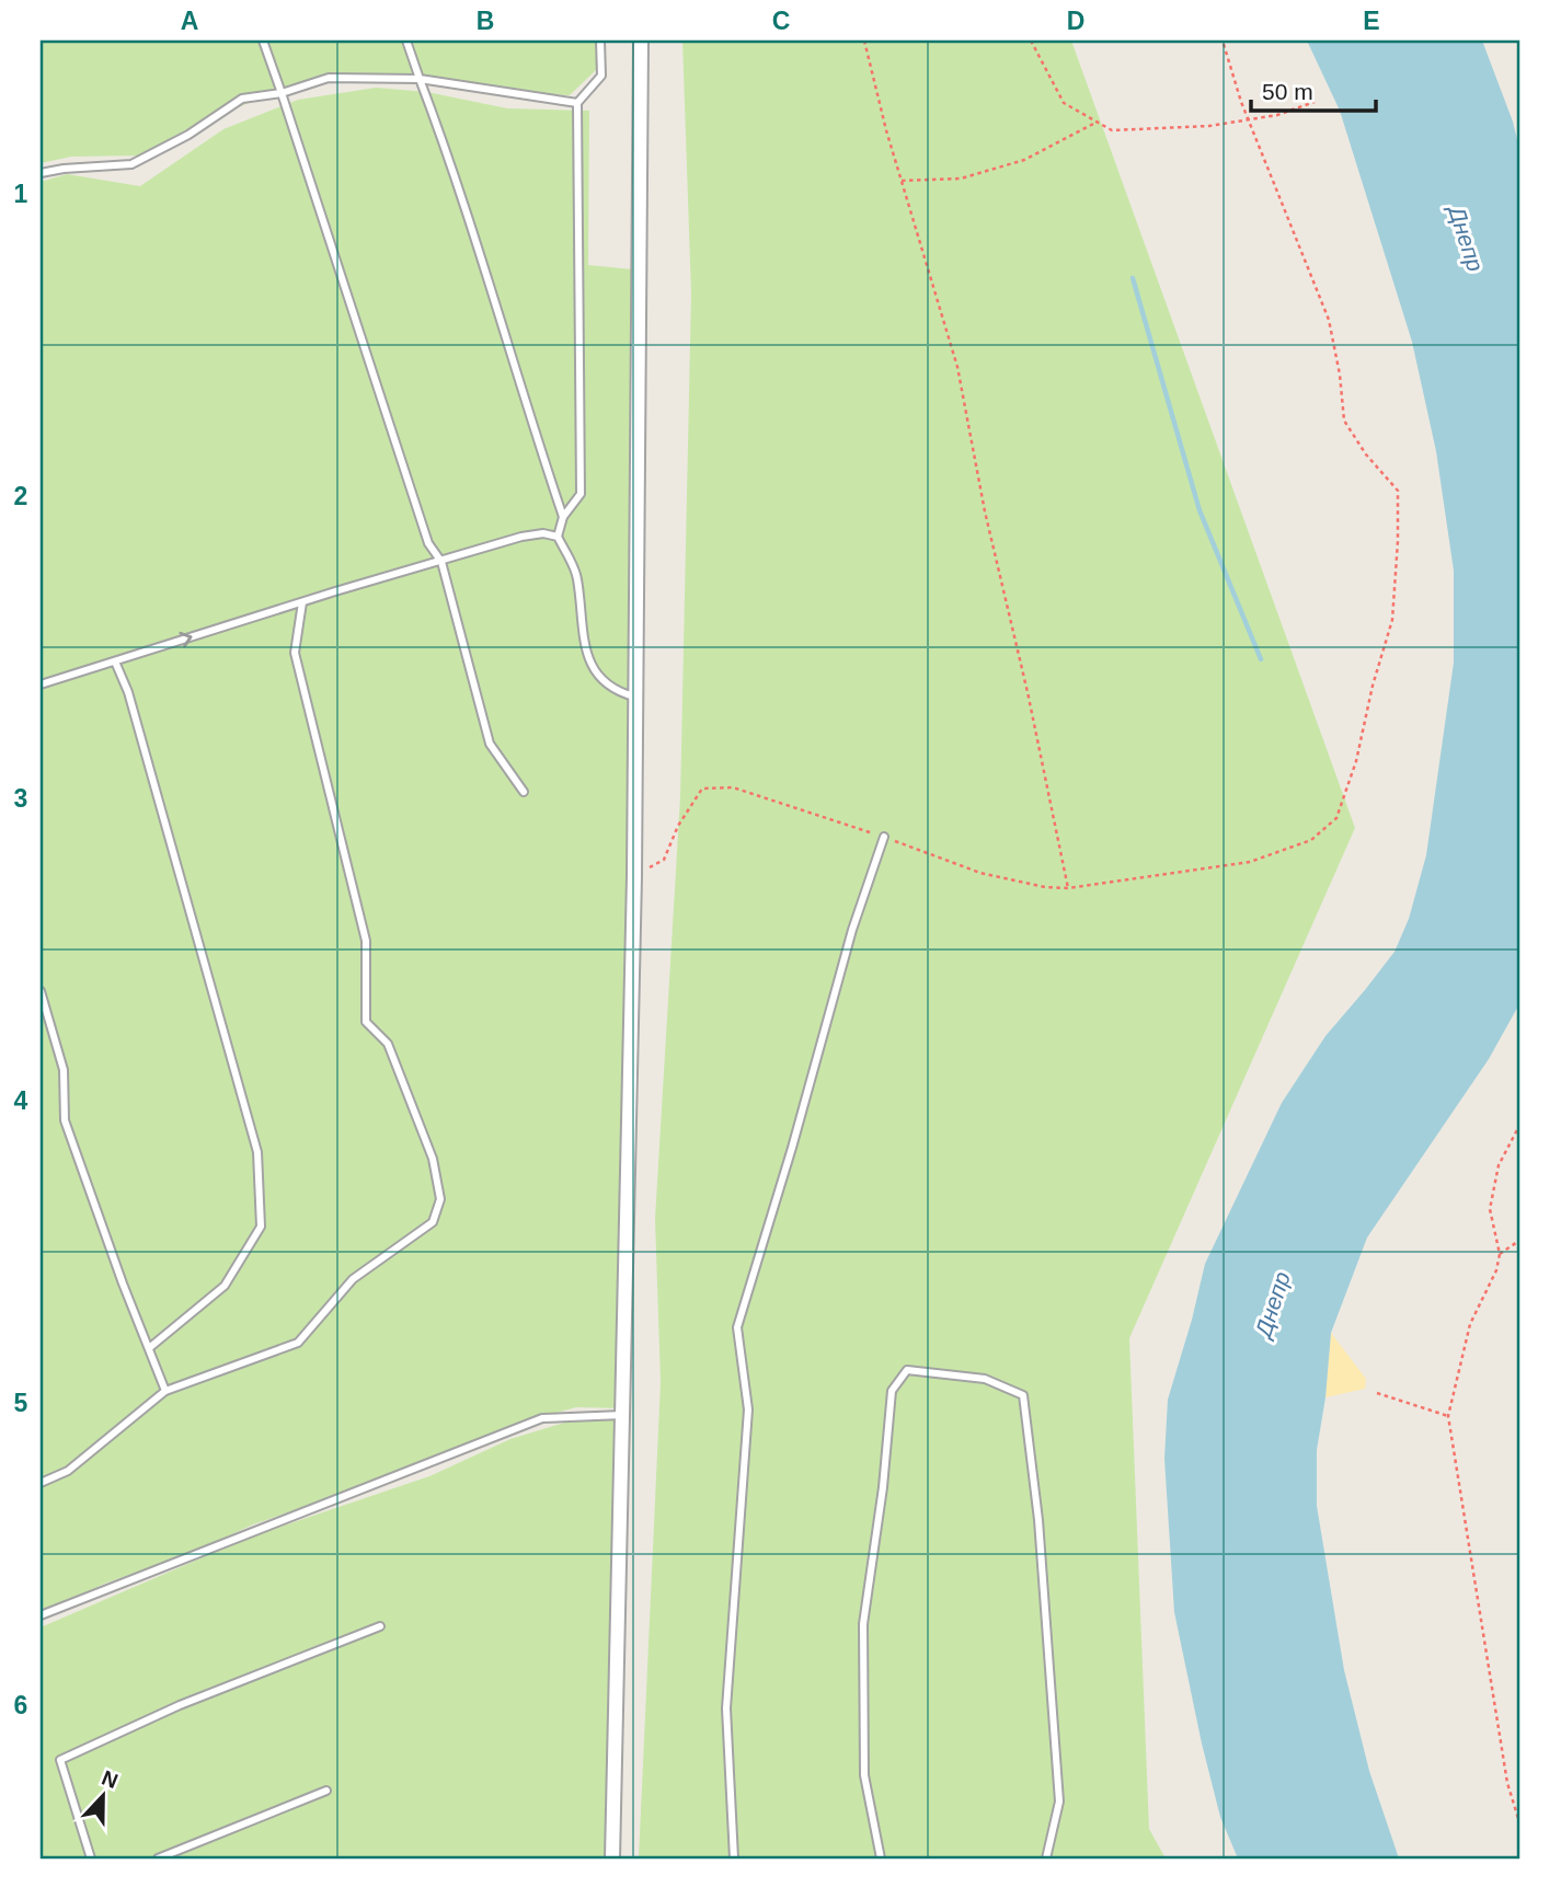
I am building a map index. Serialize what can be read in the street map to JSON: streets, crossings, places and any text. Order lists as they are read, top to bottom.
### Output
{
  "water": ["Днепр"],
  "scale_bar": "50 m",
  "north": "top",
  "grid": {
    "columns": [
      "A",
      "B",
      "C",
      "D",
      "E"
    ],
    "rows": [
      "1",
      "2",
      "3",
      "4",
      "5",
      "6"
    ]
  }
}
